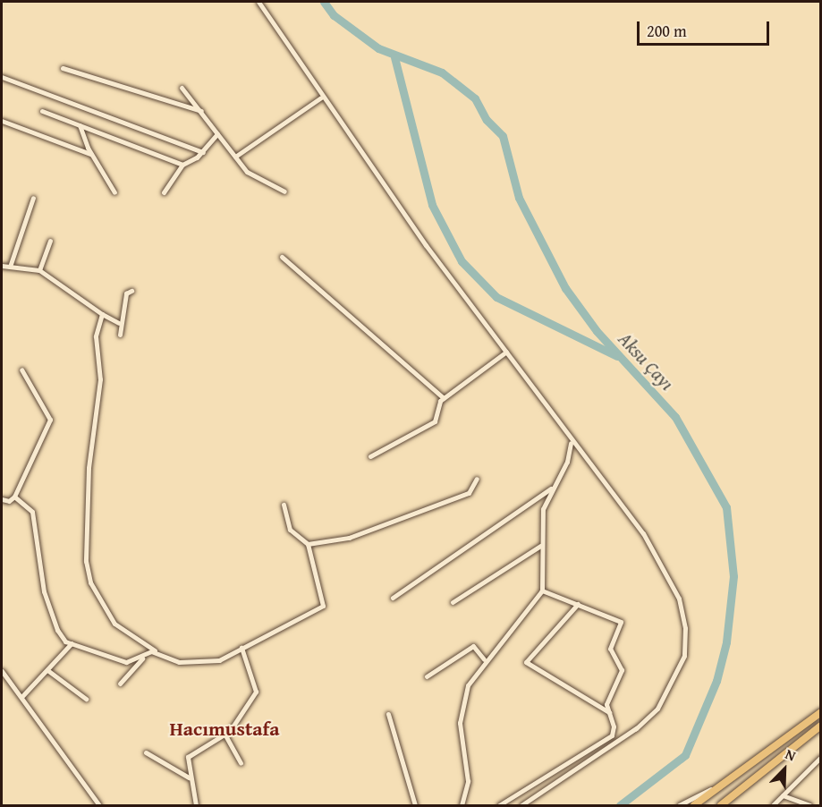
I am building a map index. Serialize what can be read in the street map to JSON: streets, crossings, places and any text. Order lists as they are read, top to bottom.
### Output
{
  "districts": ["Hacımustafa"],
  "water": ["Aksu Çayı"],
  "scale_bar": "200 m",
  "north": "top right"
}
